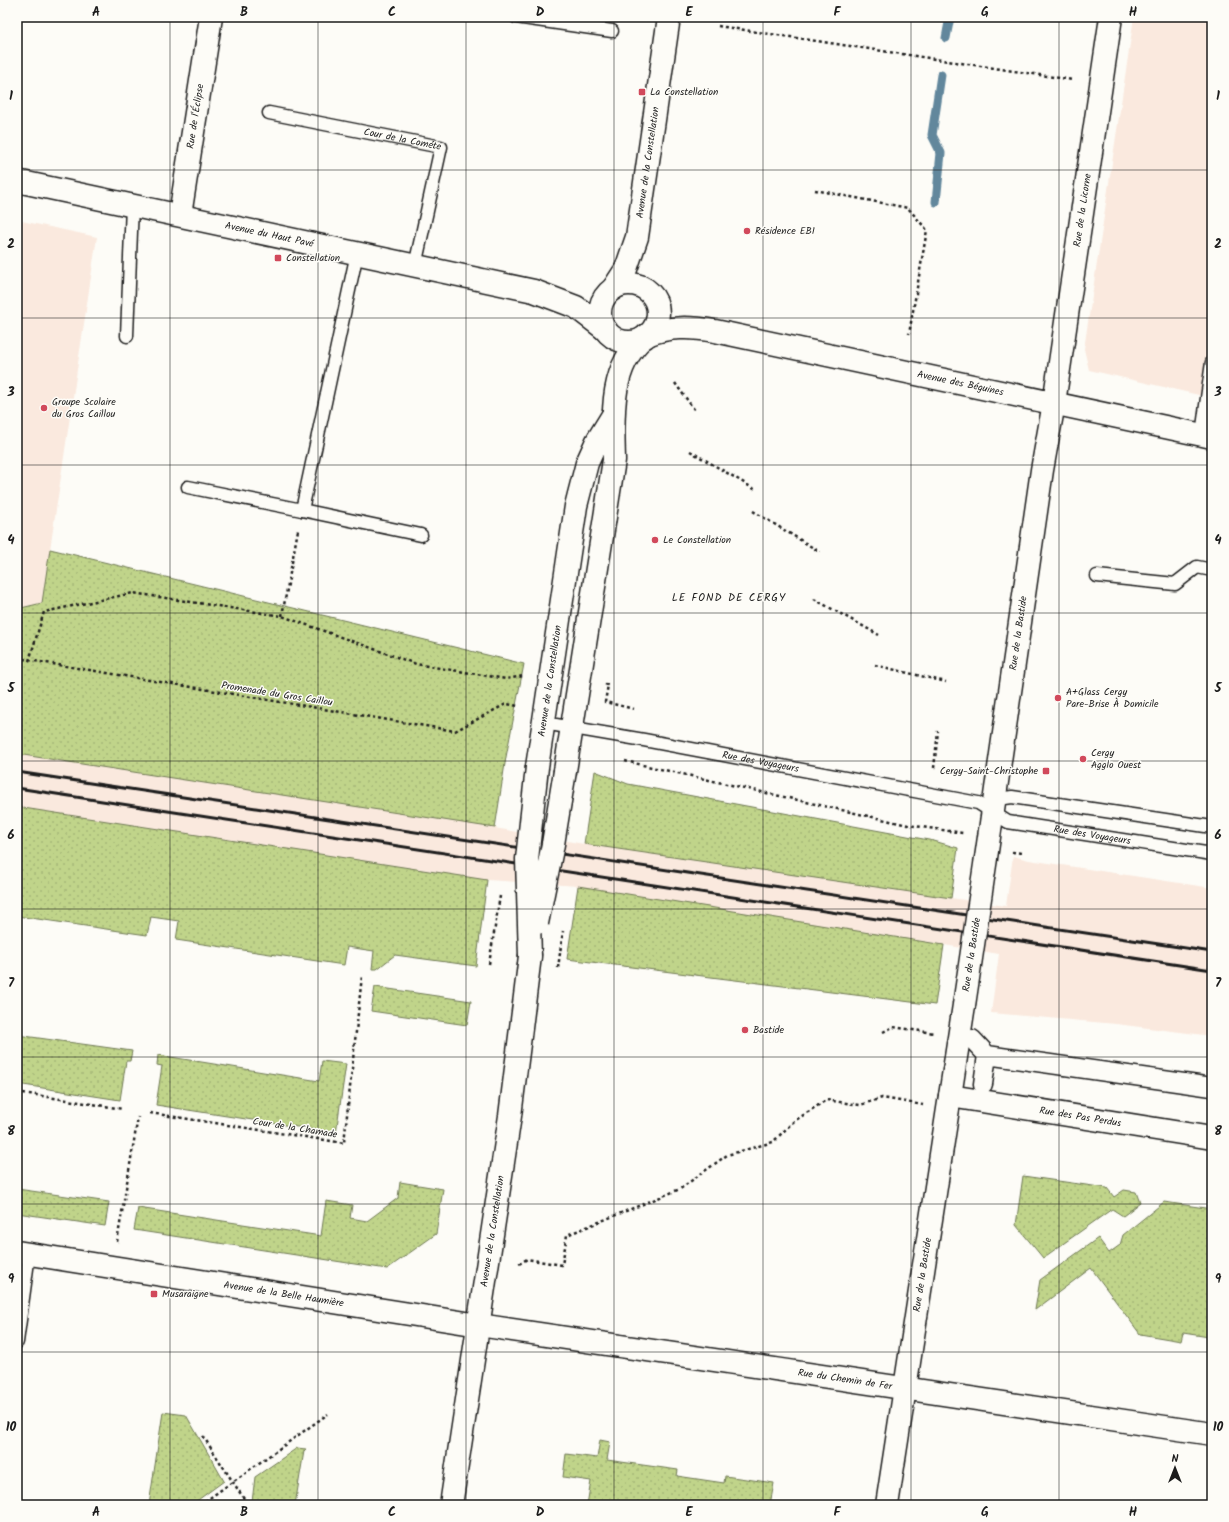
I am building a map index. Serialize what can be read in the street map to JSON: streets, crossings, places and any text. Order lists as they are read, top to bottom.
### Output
{
  "streets": {
    "street": [
      "Rue de l'Éclipse",
      "Avenue de la Constellation",
      "Rue de la Licorne",
      "Avenue du Haut Pavé",
      "Avenue des Béguines",
      "Rue de la Bastide",
      "Rue des Pas Perdus",
      "Avenue de la Belle Haumière",
      "Rue du Chemin de Fer"
    ],
    "lane": ["Cour de la Cométe", "Rue des Voyageurs"],
    "path": ["Promenade du Gros Caillou", "Cour de la Chamade"]
  },
  "crossings": [
    ["Rue de l'Éclipse", "Avenue du Haut Pavé"],
    ["Cour de la Cométe", "Avenue du Haut Pavé"],
    ["Avenue de la Constellation", "Avenue du Haut Pavé"],
    ["Avenue de la Constellation", "Avenue des Béguines"],
    ["Avenue de la Constellation", "Rue des Voyageurs"],
    ["Avenue de la Constellation", "Avenue de la Belle Haumière"],
    ["Avenue de la Constellation", "Rue du Chemin de Fer"],
    ["Rue de la Licorne", "Avenue des Béguines"],
    ["Rue de la Licorne", "Rue de la Bastide"],
    ["Avenue du Haut Pavé", "Avenue des Béguines"],
    ["Avenue des Béguines", "Rue de la Bastide"],
    ["Rue de la Bastide", "Rue des Voyageurs"],
    ["Rue de la Bastide", "Rue des Pas Perdus"],
    ["Rue de la Bastide", "Rue du Chemin de Fer"],
    ["Avenue de la Belle Haumière", "Rue du Chemin de Fer"]
  ],
  "districts": ["LE FOND DE CERGY"],
  "places": {
    "transit": [
      "La Constellation",
      "Constellation",
      "Cergy-Saint-Christophe",
      "Musaraigne"
    ],
    "other": [
      "Résidence EBI",
      "Groupe Scolaire du Gros Caillou",
      "Le Constellation",
      "A+Glass Cergy Pare-Brise À Domicile",
      "Cergy Agglo Ouest",
      "Bastide"
    ]
  },
  "north": "top",
  "grid": {
    "columns": [
      "A",
      "B",
      "C",
      "D",
      "E",
      "F",
      "G",
      "H"
    ],
    "rows": [
      "1",
      "2",
      "3",
      "4",
      "5",
      "6",
      "7",
      "8",
      "9",
      "10"
    ]
  }
}
